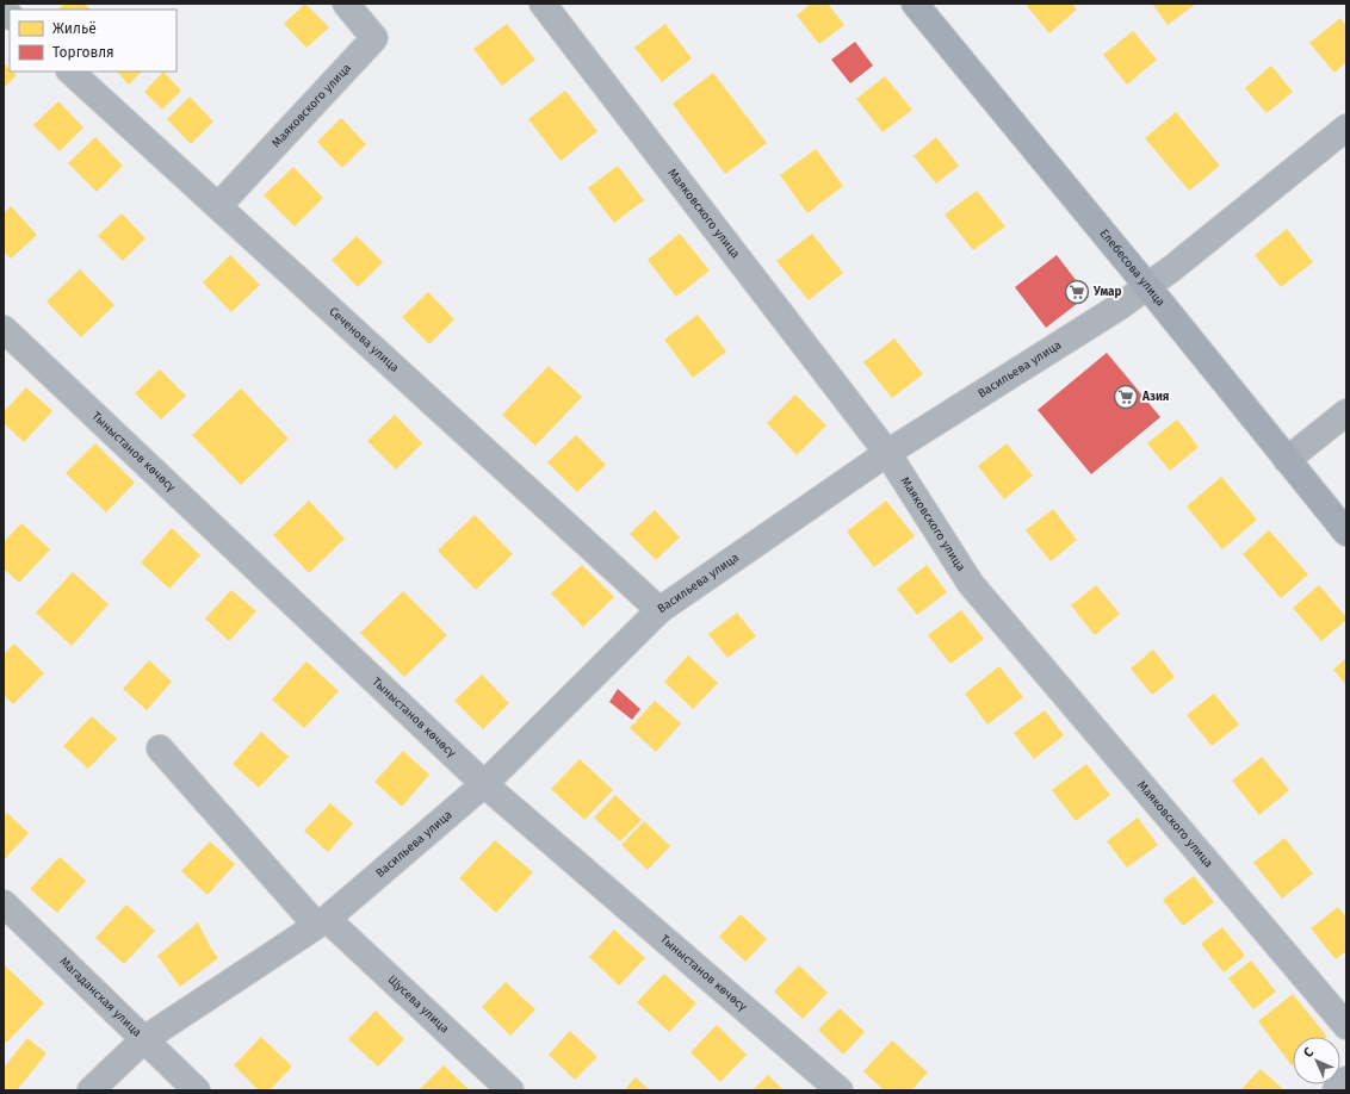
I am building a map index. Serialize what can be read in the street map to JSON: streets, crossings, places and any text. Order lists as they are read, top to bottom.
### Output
{
  "streets": {
    "main road": ["Елебесова улица"],
    "street": [
      "Маяковского улица",
      "Сеченова улица",
      "Васильева улица",
      "Тыныстанов көчөсү",
      "Магаданская улица",
      "Щусева улица"
    ]
  },
  "crossings": [
    ["Маяковского улица", "Сеченова улица"],
    ["Маяковского улица", "Васильева улица"],
    ["Елебесова улица", "Васильева улица"],
    ["Сеченова улица", "Васильева улица"],
    ["Васильева улица", "Тыныстанов көчөсү"],
    ["Васильева улица", "Магаданская улица"],
    ["Васильева улица", "Щусева улица"]
  ],
  "places": {
    "supermarket": ["Умар", "Азия"]
  },
  "legend": ["Жильё", "Торговля"],
  "north": "top left"
}
